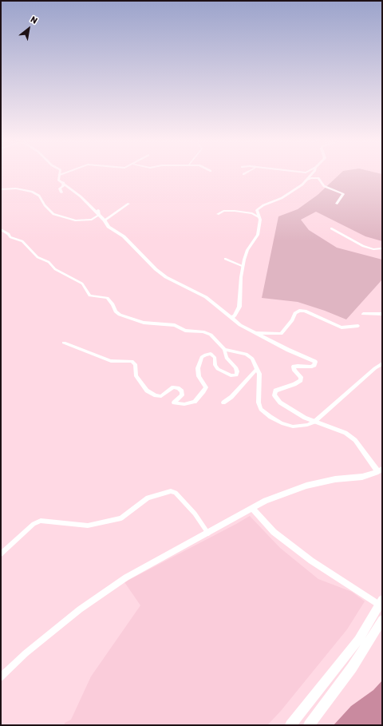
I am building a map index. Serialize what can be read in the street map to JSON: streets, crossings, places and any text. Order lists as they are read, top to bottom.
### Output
{
  "north": "top right"
}
